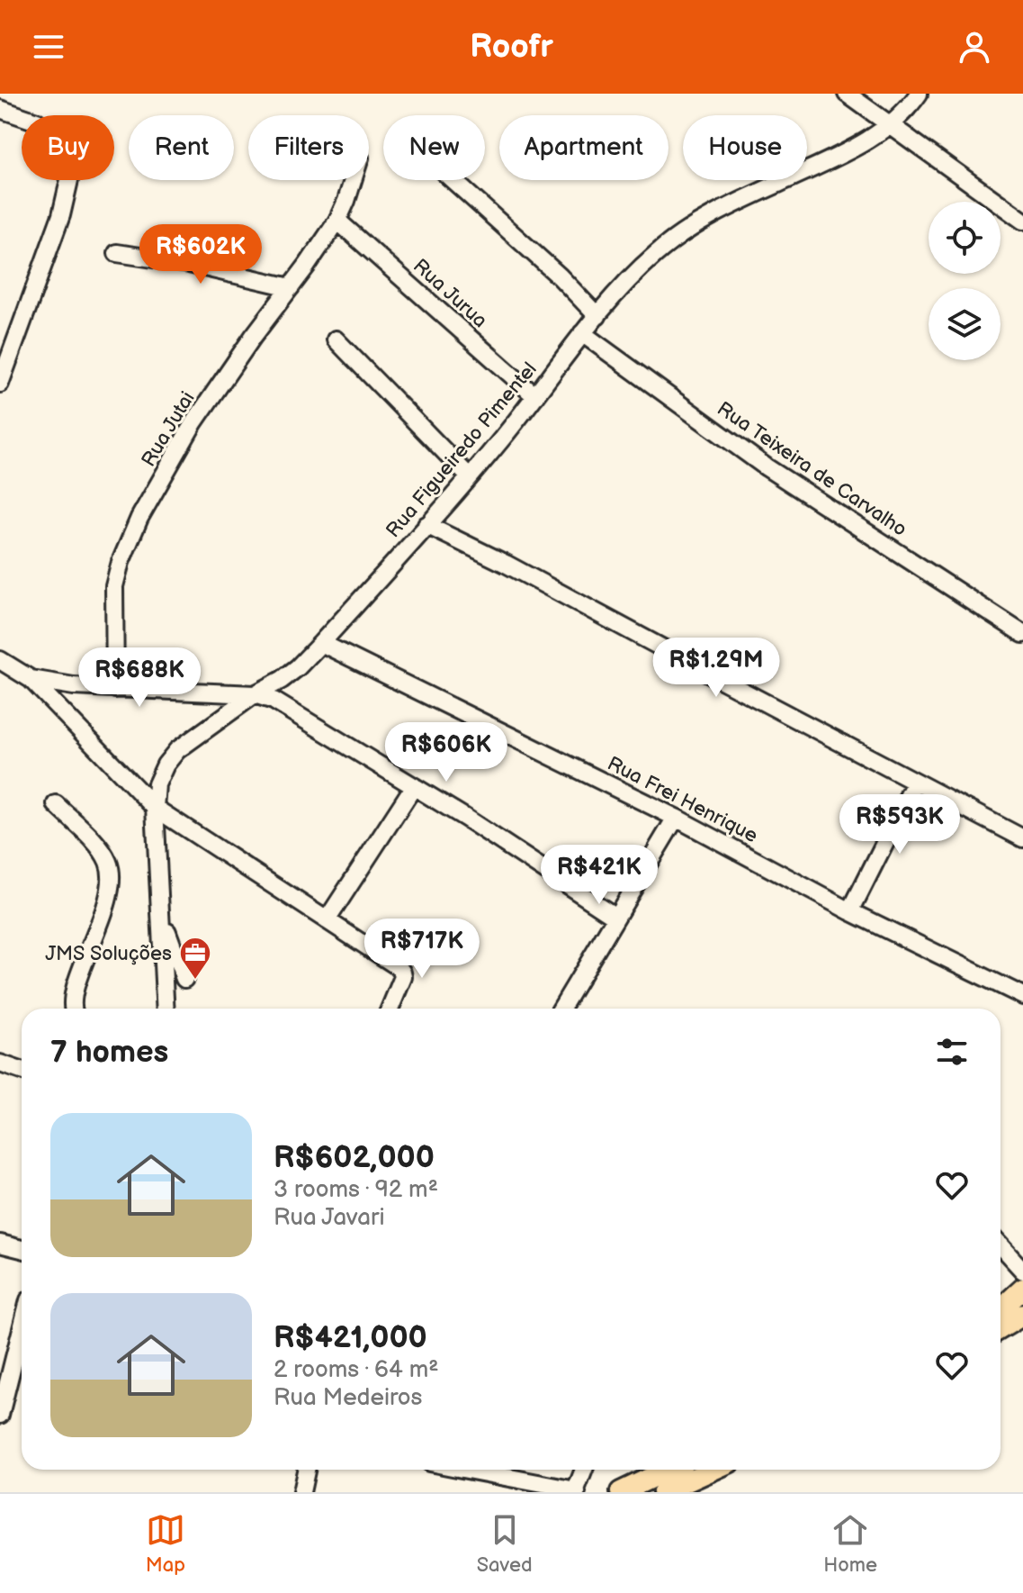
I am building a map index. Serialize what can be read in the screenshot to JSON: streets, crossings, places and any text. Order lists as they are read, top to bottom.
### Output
{
  "streets": {
    "street": [
      "Rua Jurua",
      "Rua Jutai",
      "Rua Figueiredo Pimentel",
      "Rua Teixeira de Carvalho",
      "Rua Frei Henrique"
    ]
  },
  "crossings": [
    ["Rua Jurua", "Rua Jutai"],
    ["Rua Jurua", "Rua Figueiredo Pimentel"],
    ["Rua Figueiredo Pimentel", "Rua Teixeira de Carvalho"],
    ["Rua Figueiredo Pimentel", "Rua Frei Henrique"]
  ],
  "places": {
    "office": ["JMS Soluções"]
  },
  "page": {
    "header": "Roofr",
    "chip": [
      "Buy",
      "Rent",
      "Filters",
      "New",
      "Apartment",
      "House"
    ],
    "price": [
      "R$602K",
      "R$1.29M",
      "R$688K",
      "R$606K",
      "R$593K",
      "R$421K",
      "R$717K"
    ],
    "heading": "7 homes",
    "list": [
      {
        "name": "R$602,000",
        "note": "3 rooms · 92 m² · Rua Javari"
      },
      {
        "name": "R$421,000",
        "note": "2 rooms · 64 m² · Rua Medeiros"
      }
    ],
    "tabs": ["Map", "Saved", "Home"]
  }
}
